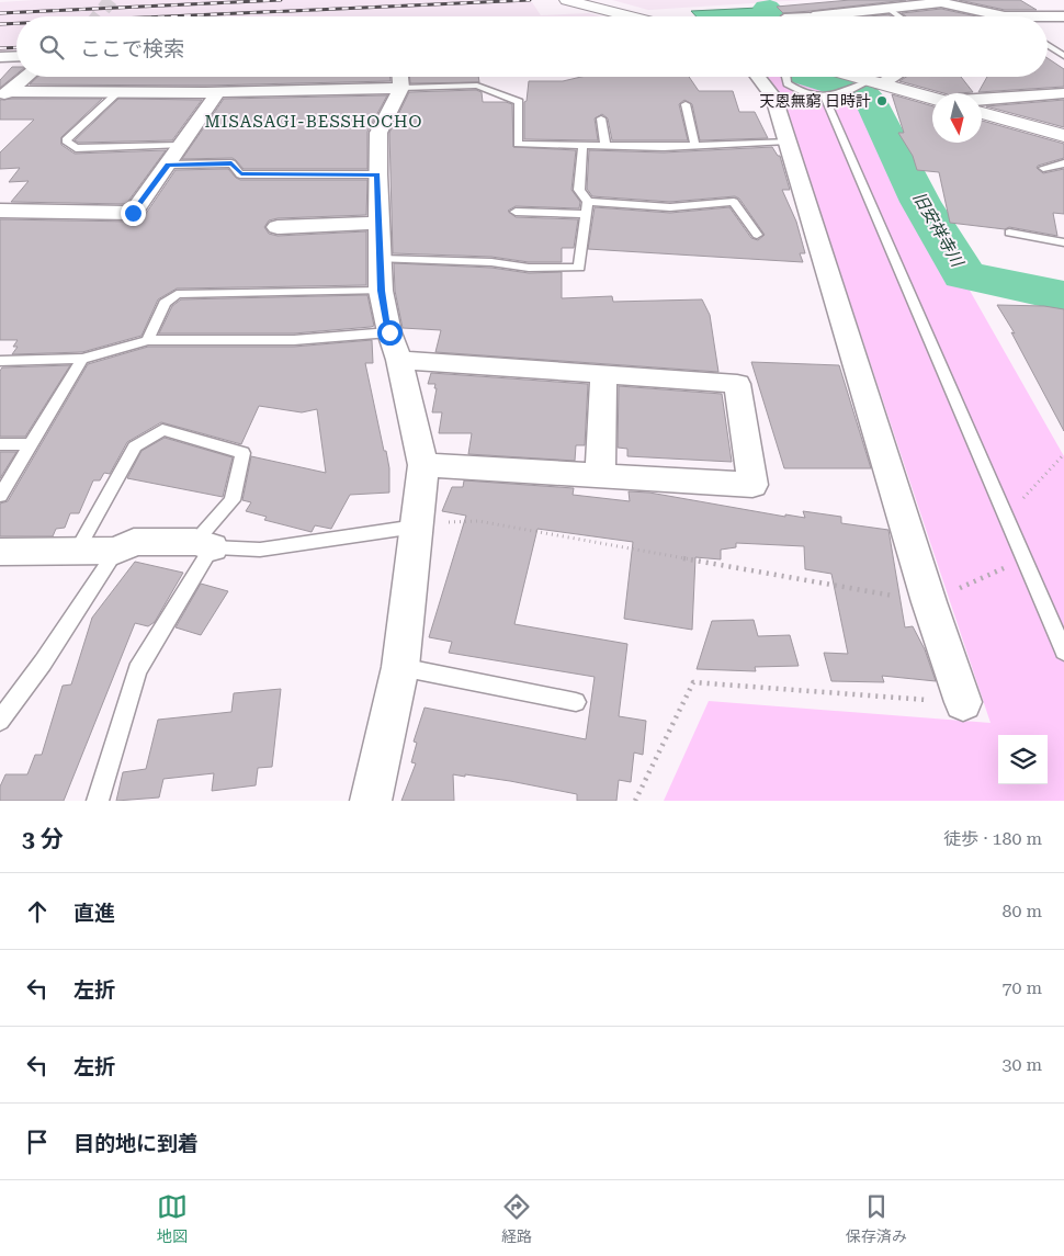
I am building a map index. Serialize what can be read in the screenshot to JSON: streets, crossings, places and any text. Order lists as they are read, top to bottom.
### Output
{
  "districts": ["MISASAGI-BESSHOCHO"],
  "water": ["旧安祥寺川"],
  "places": ["天恩無窮 日時計"],
  "north": "bottom",
  "page": {
    "search": "ここで検索",
    "heading": ["3 分", "徒歩 · 180 m"],
    "list": [
      ["直進", "80 m"],
      ["左折", "70 m"],
      ["左折", "30 m"],
      "目的地に到着"
    ],
    "nav": ["地図", "経路", "保存済み"]
  }
}
